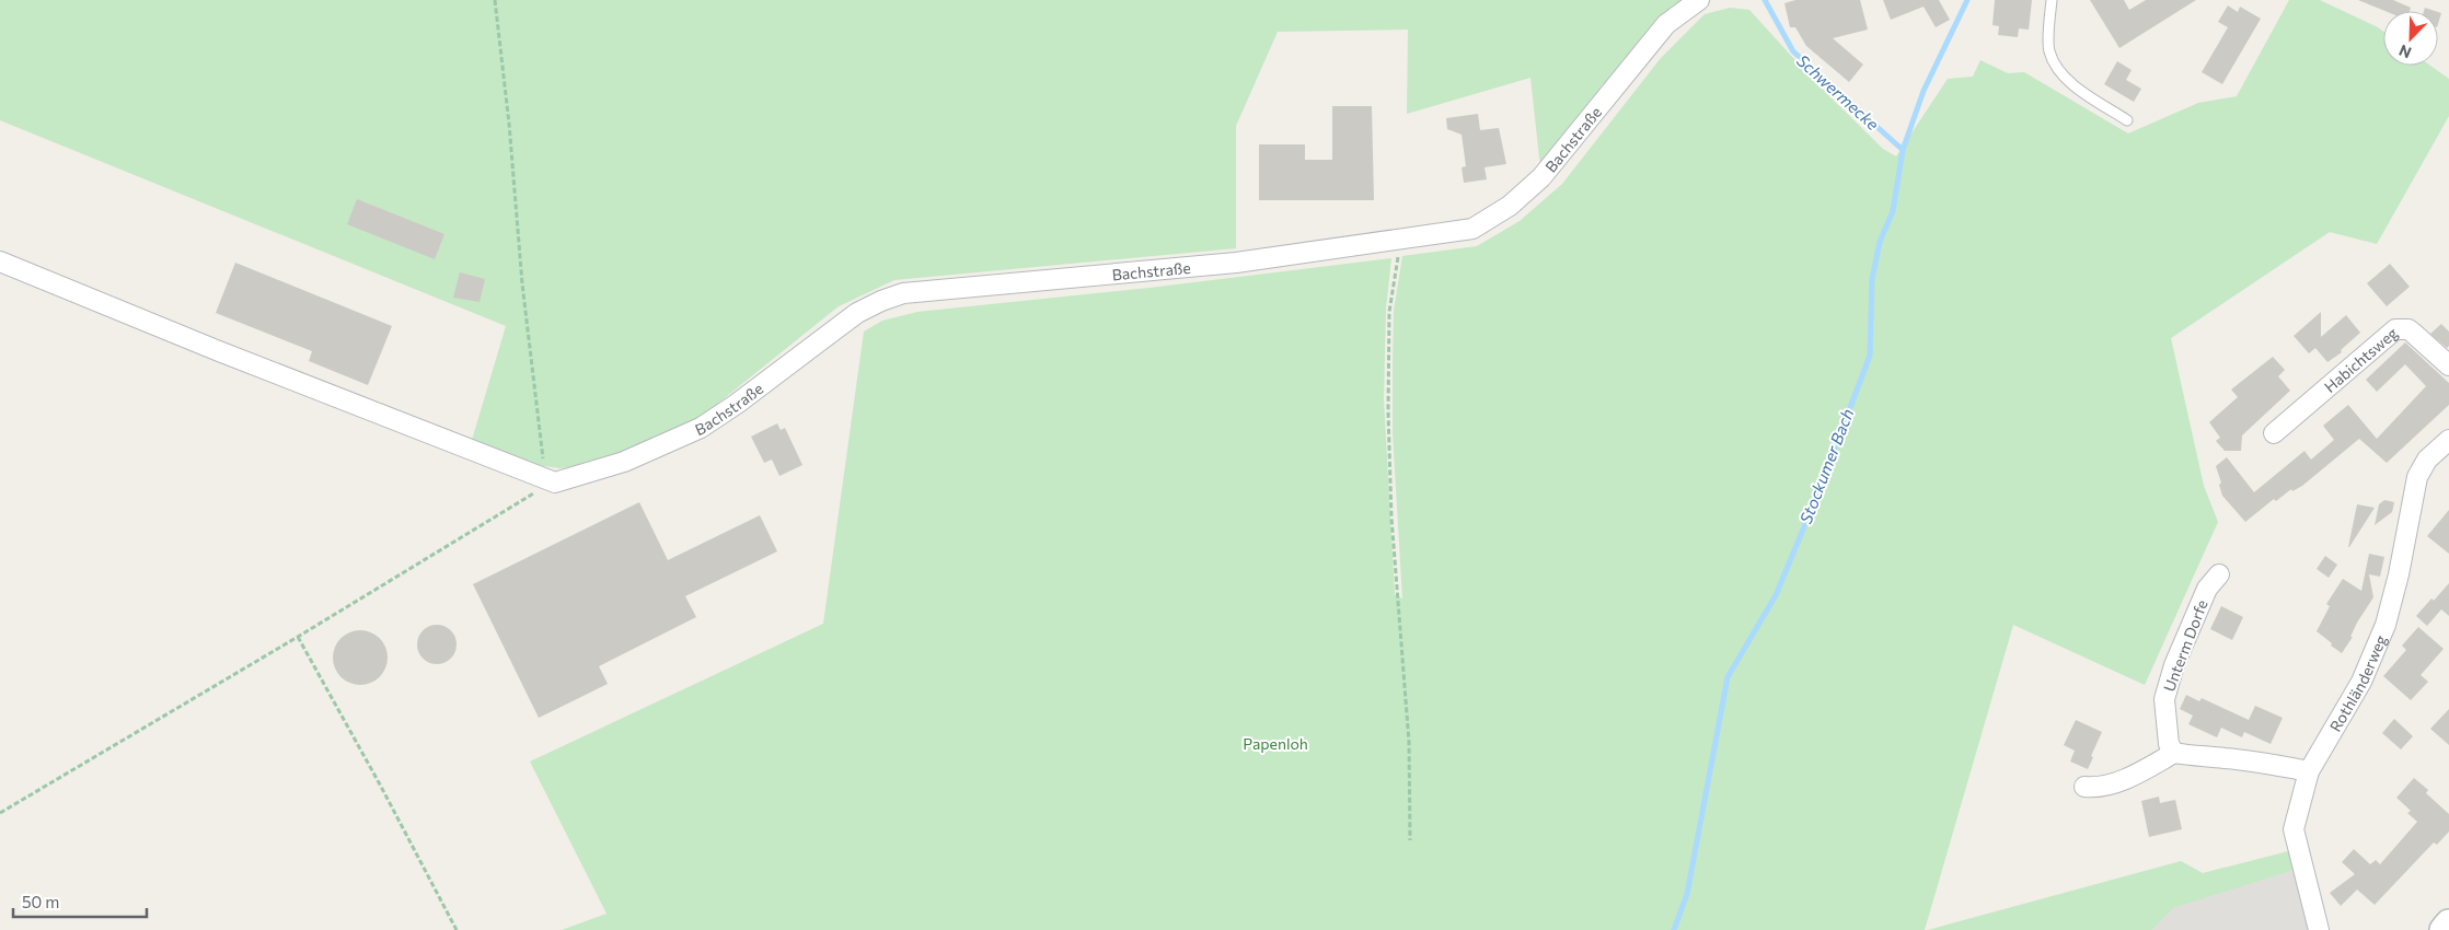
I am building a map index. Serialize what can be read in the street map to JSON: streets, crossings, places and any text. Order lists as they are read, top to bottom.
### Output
{
  "streets": {
    "street": [
      "Bachstraße",
      "Habichtsweg",
      "Unterm Dorfe",
      "Rothländerweg"
    ]
  },
  "water": ["Schwermecke", "Stockumer Bach"],
  "parks": ["Papenloh"],
  "scale_bar": "50 m",
  "north": "bottom left"
}
